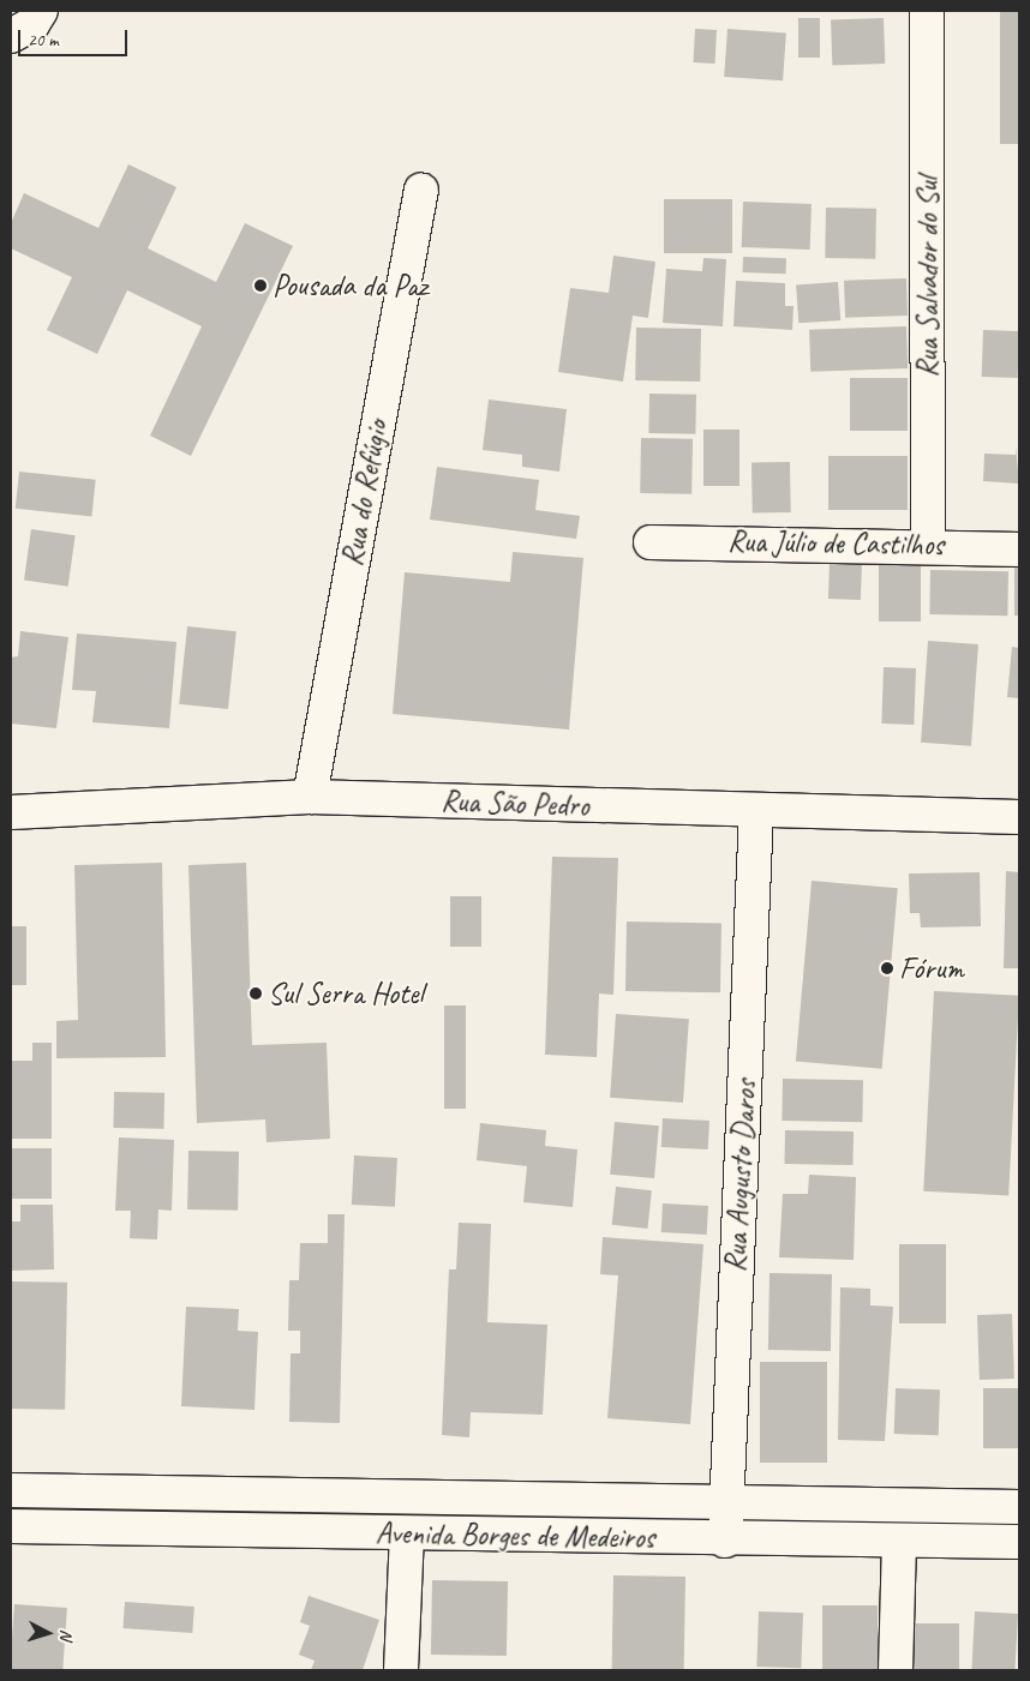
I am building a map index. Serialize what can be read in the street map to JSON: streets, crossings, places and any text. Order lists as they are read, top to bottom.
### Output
{
  "streets": {
    "main road": [
      "Rua Salvador do Sul",
      "Rua do Refúgio",
      "Rua Júlio de Castilhos",
      "Rua São Pedro",
      "Rua Augusto Daros",
      "Avenida Borges de Medeiros"
    ]
  },
  "crossings": [
    ["Rua Salvador do Sul", "Rua Júlio de Castilhos"],
    ["Rua do Refúgio", "Rua São Pedro"],
    ["Rua São Pedro", "Rua Augusto Daros"],
    ["Rua Augusto Daros", "Avenida Borges de Medeiros"]
  ],
  "places": ["Pousada da Paz", "Fórum", "Sul Serra Hotel"],
  "scale_bar": "20 m",
  "north": "right"
}
